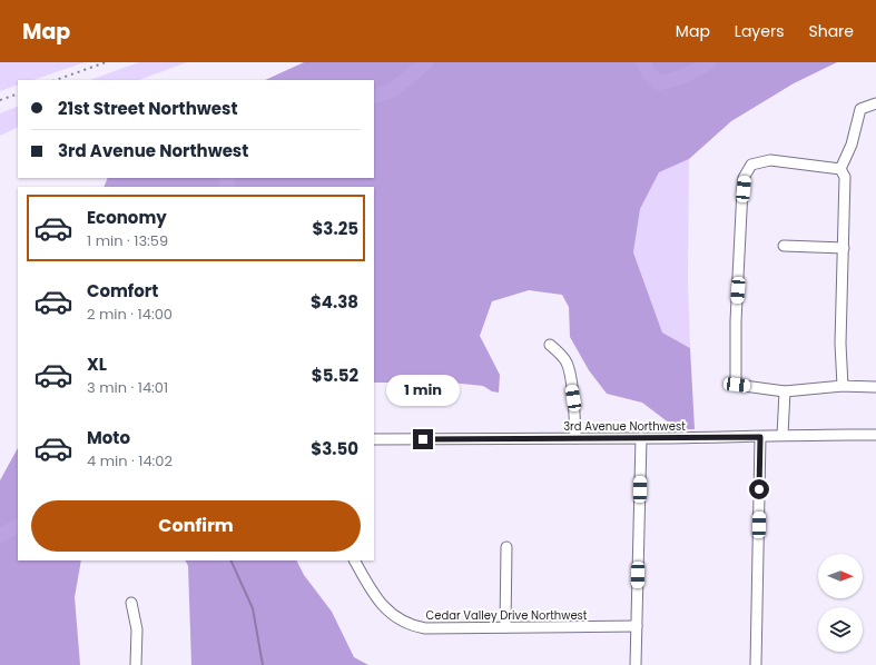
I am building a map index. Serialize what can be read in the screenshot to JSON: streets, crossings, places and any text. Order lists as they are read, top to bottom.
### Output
{
  "streets": {
    "street": ["3rd Avenue Northwest", "Cedar Valley Drive Northwest"]
  },
  "north": "right",
  "page": {
    "header": "Map",
    "nav": ["Map", "Layers", "Share"],
    "banner": ["21st Street Northwest", "3rd Avenue Northwest"],
    "list": [
      {
        "name": "Economy",
        "note": "1 min · 13:59",
        "value": "$3.25"
      },
      {
        "name": "Comfort",
        "note": "2 min · 14:00",
        "value": "$4.38"
      },
      {
        "name": "XL",
        "note": "3 min · 14:01",
        "value": "$5.52"
      },
      {
        "name": "Moto",
        "note": "4 min · 14:02",
        "value": "$3.50"
      }
    ],
    "bubble": "1 min",
    "buttons": "Confirm"
  }
}
